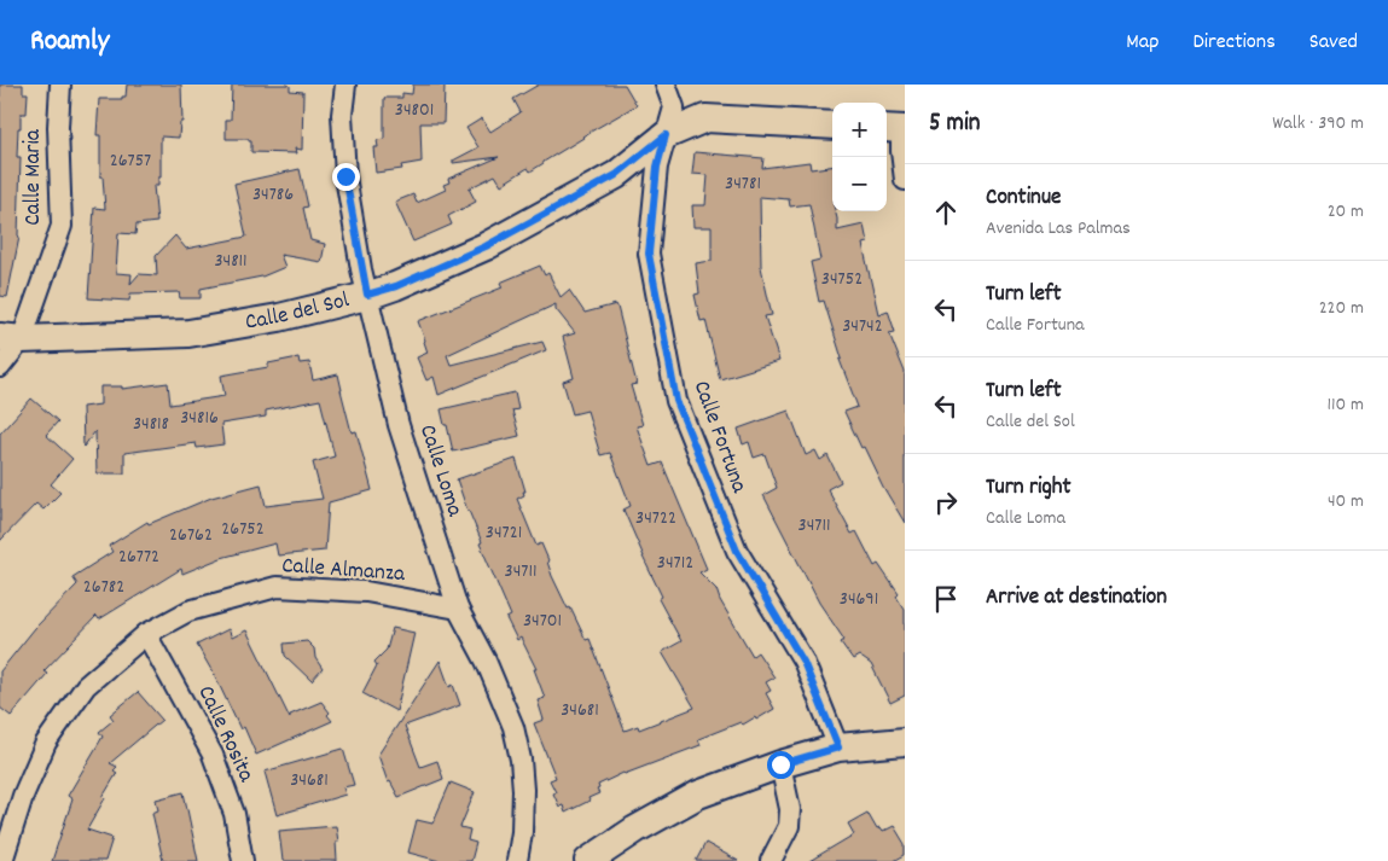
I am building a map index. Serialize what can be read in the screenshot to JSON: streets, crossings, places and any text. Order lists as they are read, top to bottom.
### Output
{
  "streets": {
    "street": [
      "Calle Maria",
      "Calle del Sol",
      "Calle Fortuna",
      "Calle Loma",
      "Calle Almanza",
      "Calle Rosita"
    ]
  },
  "crossings": [
    ["Calle Maria", "Calle del Sol"],
    ["Calle del Sol", "Calle Fortuna"],
    ["Calle del Sol", "Calle Loma"],
    ["Calle Loma", "Calle Almanza"],
    ["Calle Almanza", "Calle Rosita"]
  ],
  "house_numbers": [
    "34801",
    "26757",
    "34781",
    "34786",
    "34811",
    "34752",
    "34742",
    "34816",
    "34818",
    "34722",
    "34711",
    "26752",
    "34721",
    "26762",
    "26772",
    "34712",
    "34711",
    "26782",
    "34691",
    "34701",
    "34681",
    "34681"
  ],
  "page": {
    "header": "Roamly",
    "nav": ["Map", "Directions", "Saved"],
    "heading": ["5 min", "Walk · 390 m"],
    "map_buttons": ["+", "−"],
    "list": [
      ["Continue", "Avenida Las Palmas", "20 m"],
      ["Turn left", "Calle Fortuna", "220 m"],
      ["Turn left", "Calle del Sol", "110 m"],
      ["Turn right", "Calle Loma", "40 m"],
      "Arrive at destination"
    ]
  }
}
